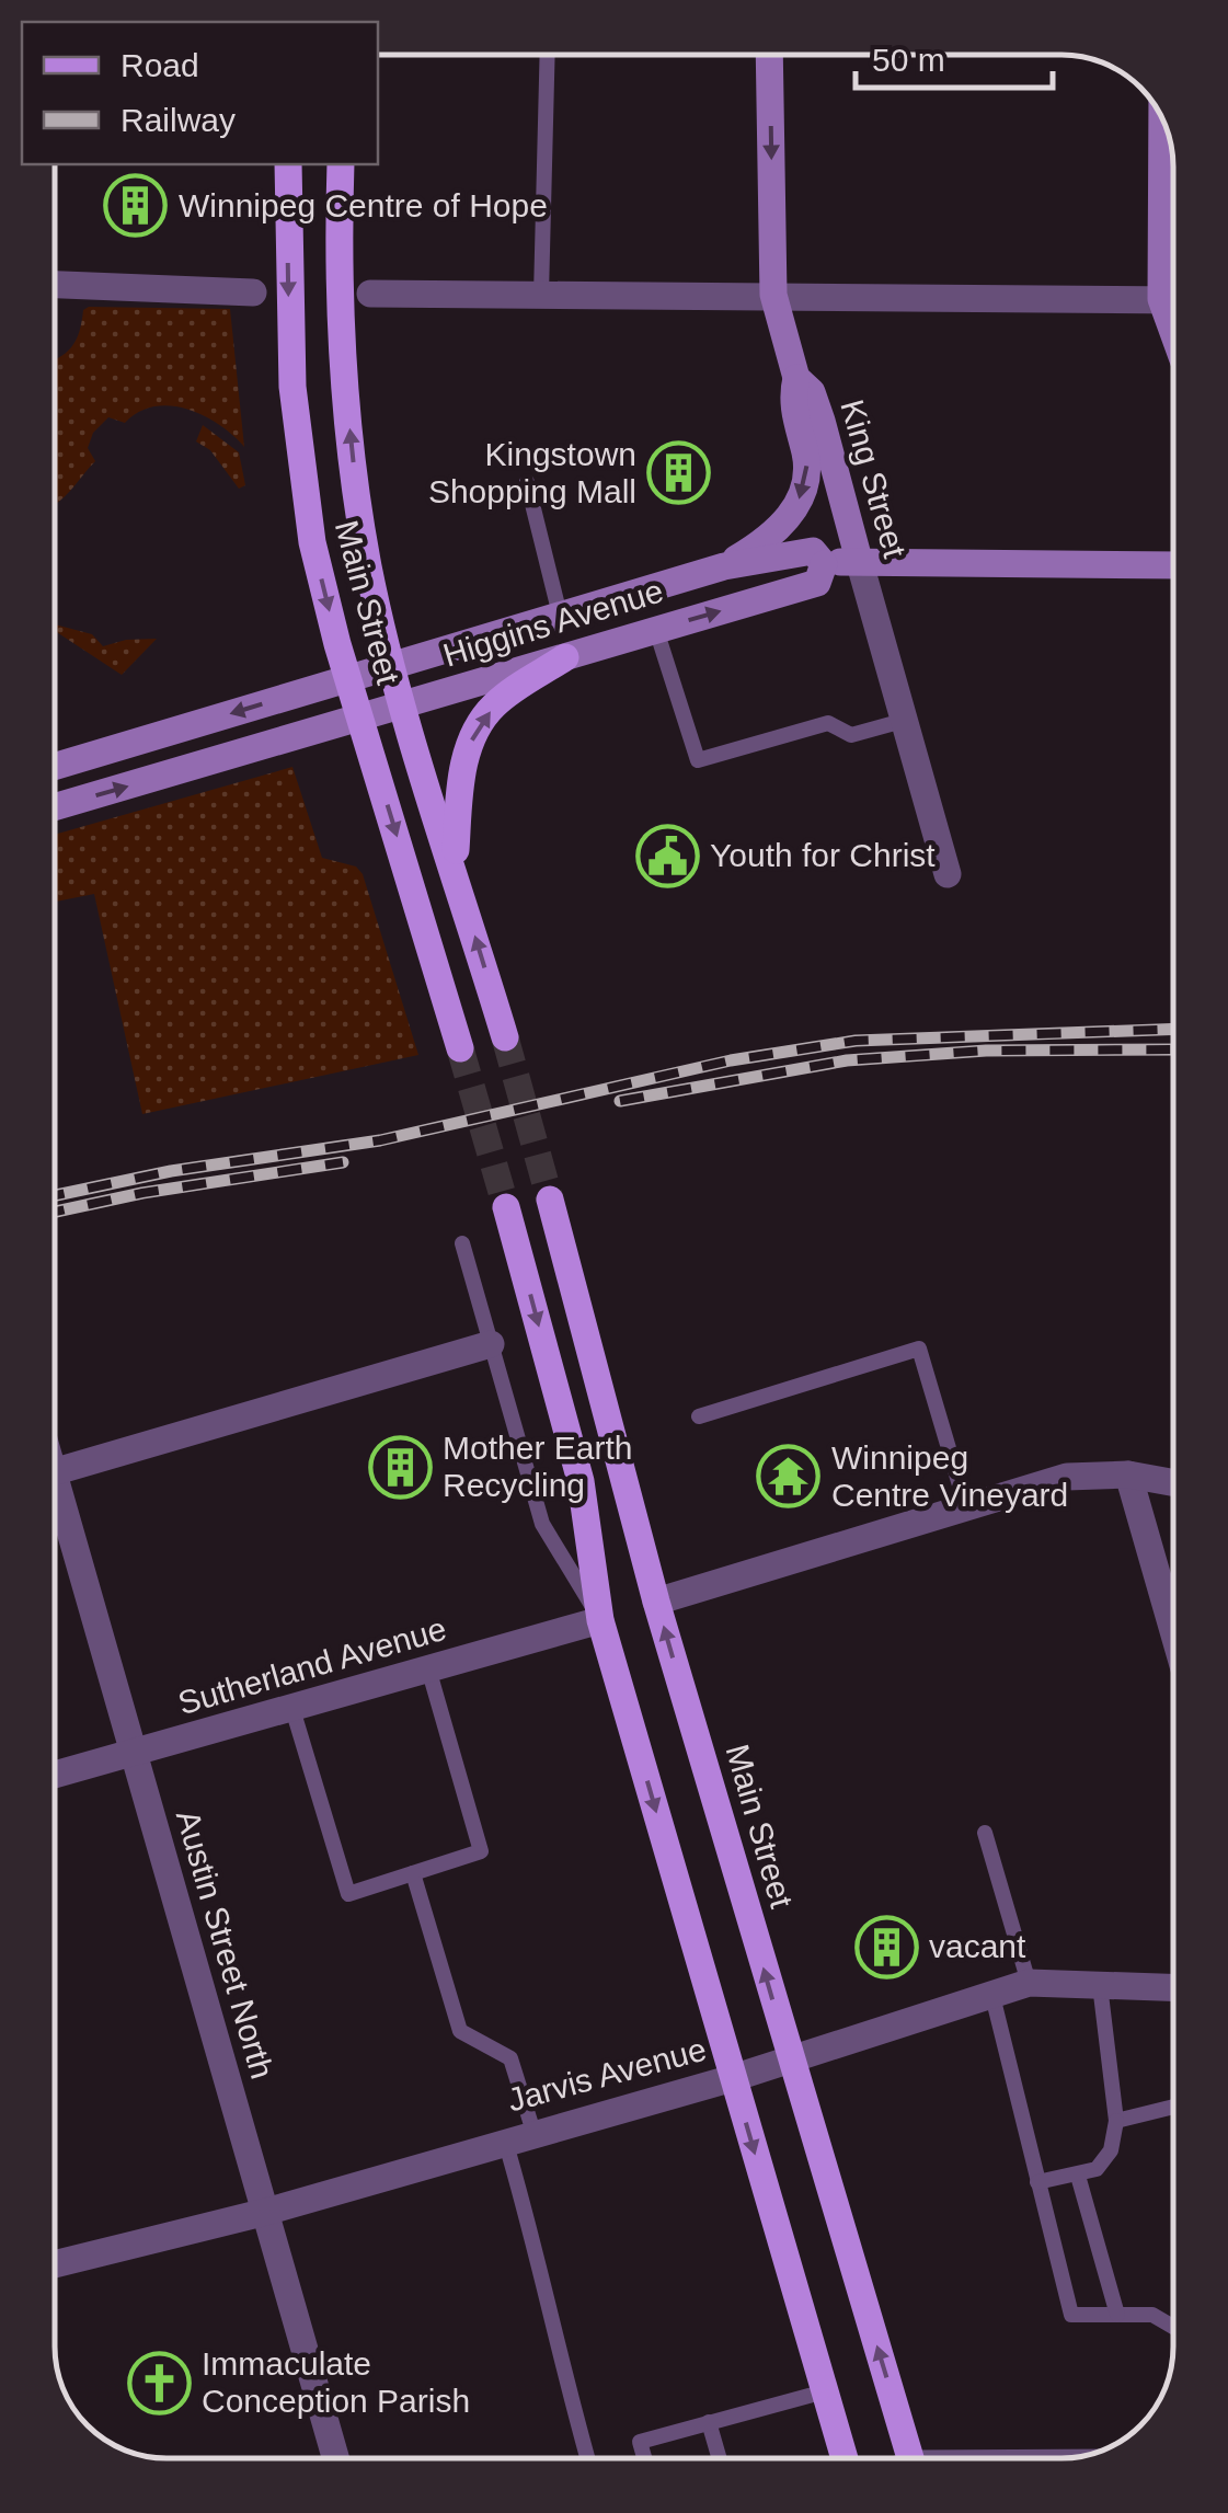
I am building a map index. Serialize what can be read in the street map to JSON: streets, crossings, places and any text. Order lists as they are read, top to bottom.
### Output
{
  "streets": {
    "main road": ["King Street", "Main Street", "Higgins Avenue"],
    "street": ["Sutherland Avenue", "Austin Street North", "Jarvis Avenue"]
  },
  "crossings": [
    ["King Street", "Higgins Avenue"],
    ["Main Street", "Higgins Avenue"],
    ["Main Street", "Jarvis Avenue"],
    ["Sutherland Avenue", "Austin Street North"],
    ["Austin Street North", "Jarvis Avenue"]
  ],
  "places": {
    "building": [
      "Winnipeg Centre of Hope",
      "Kingstown Shopping Mall",
      "Mother Earth Recycling",
      "vacant"
    ],
    "public building": ["Youth for Christ"],
    "temple": ["Winnipeg Centre Vineyard"],
    "church": ["Immaculate Conception Parish"]
  },
  "legend": ["Road", "Railway"],
  "scale_bar": "50 m"
}
